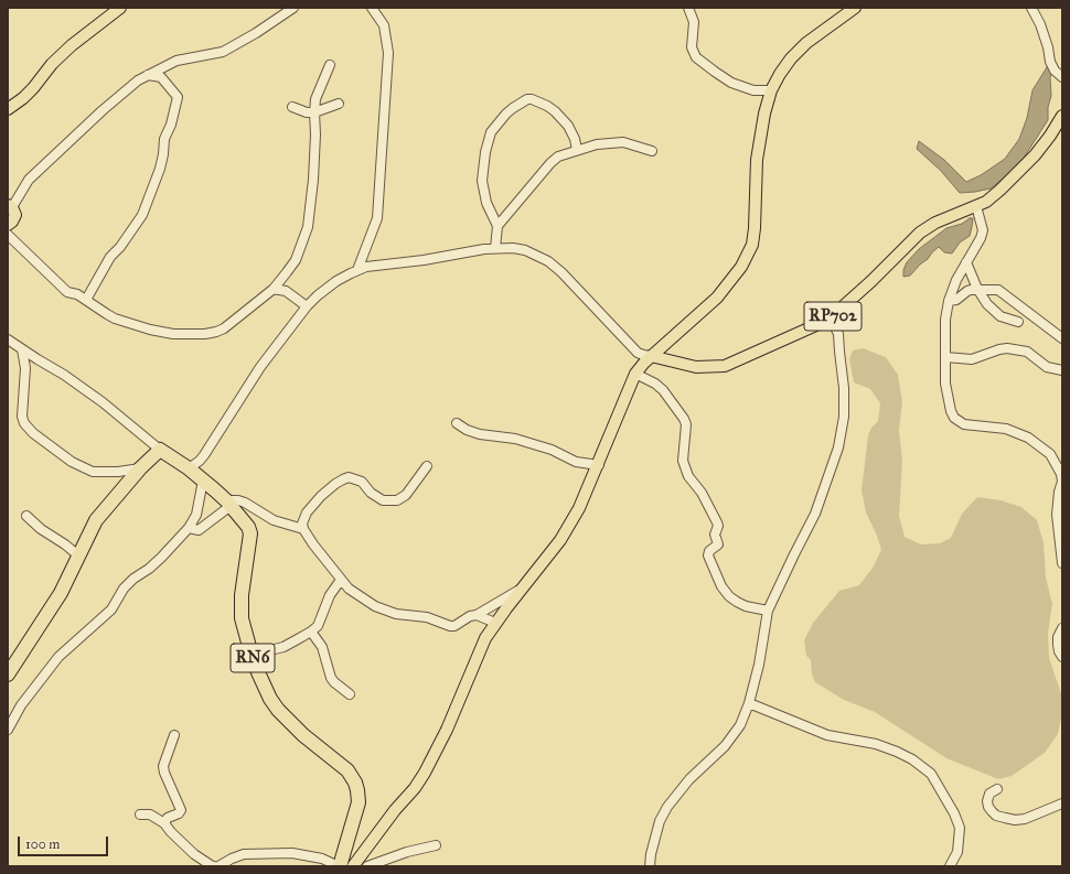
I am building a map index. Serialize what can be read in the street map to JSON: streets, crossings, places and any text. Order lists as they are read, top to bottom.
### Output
{
  "streets": {
    "highway": ["RN6"],
    "main road": ["RP702"]
  },
  "scale_bar": "100 m"
}
